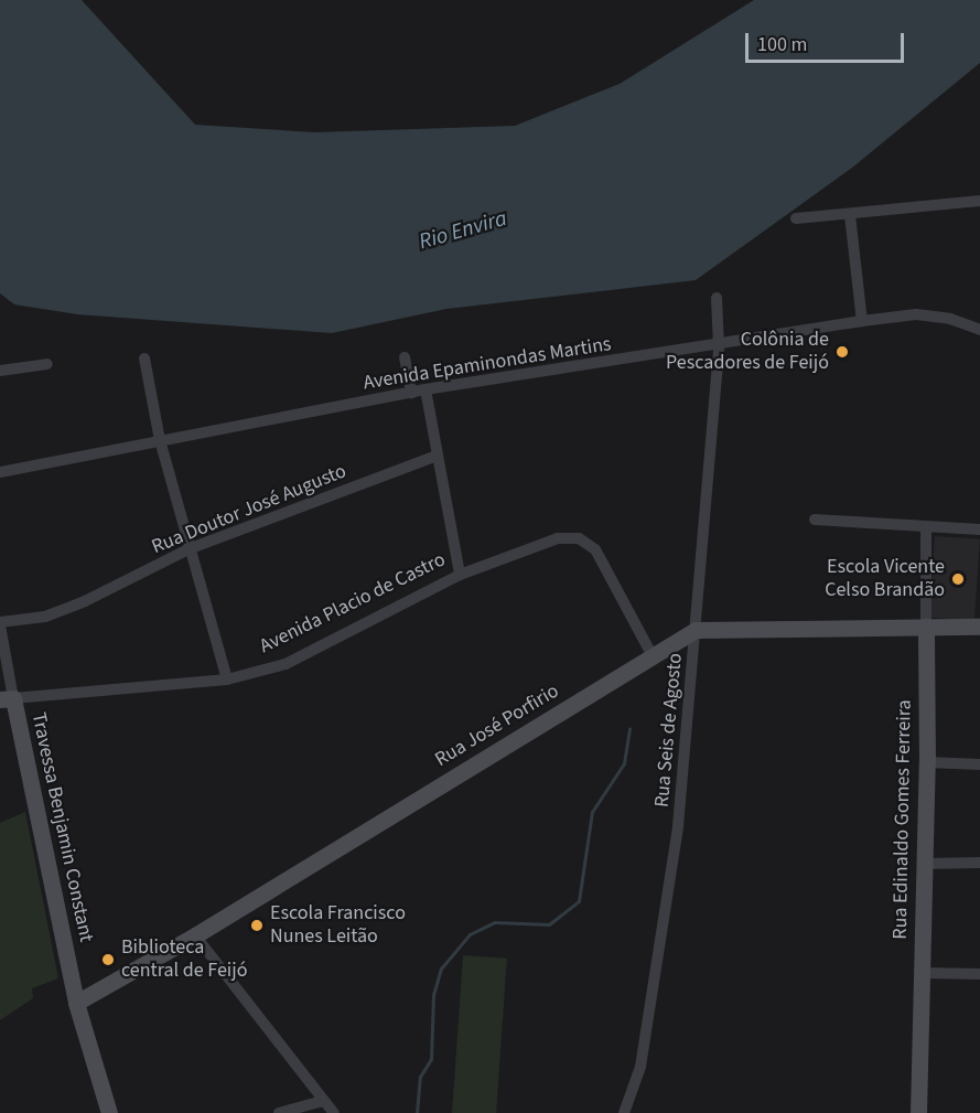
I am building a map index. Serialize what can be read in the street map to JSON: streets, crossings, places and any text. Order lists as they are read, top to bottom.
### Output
{
  "streets": {
    "street": [
      "Avenida Epaminondas Martins",
      "Rua Doutor José Augusto",
      "Avenida Placio de Castro",
      "Rua José Porfirio",
      "Rua Seis de Agosto",
      "Rua Edinaldo Gomes Ferreira",
      "Travessa Benjamin Constant"
    ]
  },
  "crossings": [
    ["Avenida Epaminondas Martins", "Rua Seis de Agosto"],
    ["Rua Doutor José Augusto", "Travessa Benjamin Constant"],
    ["Avenida Placio de Castro", "Rua José Porfirio"],
    ["Avenida Placio de Castro", "Travessa Benjamin Constant"],
    ["Rua José Porfirio", "Rua Seis de Agosto"],
    ["Rua José Porfirio", "Travessa Benjamin Constant"]
  ],
  "water": ["Rio Envira"],
  "places": [
    "Colônia de Pescadores de Feijó",
    "Escola Vicente Celso Brandão",
    "Escola Francisco Nunes Leitão",
    "Biblioteca central de Feijó"
  ],
  "scale_bar": "100 m"
}
